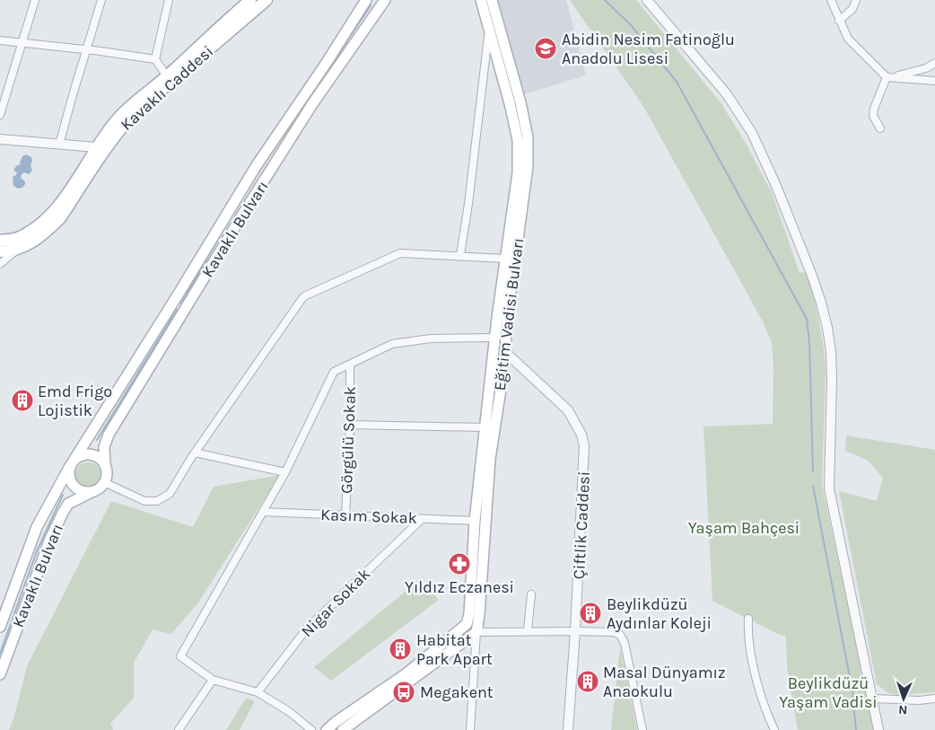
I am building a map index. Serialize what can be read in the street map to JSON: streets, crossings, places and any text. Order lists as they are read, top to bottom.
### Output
{
  "streets": {
    "main road": ["Kavaklı Caddesi", "Kavaklı Bulvarı", "Eğitim Vadisi Bulvarı"],
    "street": [
      "Görgülü Sokak",
      "Kasım Sokak",
      "Çiftlik Caddesi",
      "Nigar Sokak"
    ]
  },
  "crossings": [
    ["Eğitim Vadisi Bulvarı", "Kasım Sokak"],
    ["Eğitim Vadisi Bulvarı", "Çiftlik Caddesi"],
    ["Görgülü Sokak", "Kasım Sokak"],
    ["Kasım Sokak", "Nigar Sokak"]
  ],
  "parks": ["Yaşam Bahçesi", "Beylikdüzü Yaşam Vadisi"],
  "places": {
    "school or university": ["Abidin Nesim Fatinoğlu Anadolu Lisesi"],
    "building": [
      "Emd Frigo Lojistik",
      "Beylikdüzü Aydınlar Koleji",
      "Habitat Park Apart",
      "Masal Dünyamız Anaokulu"
    ],
    "pharmacy": ["Yıldız Eczanesi"],
    "bus stop": ["Megakent"]
  },
  "north": "bottom"
}
